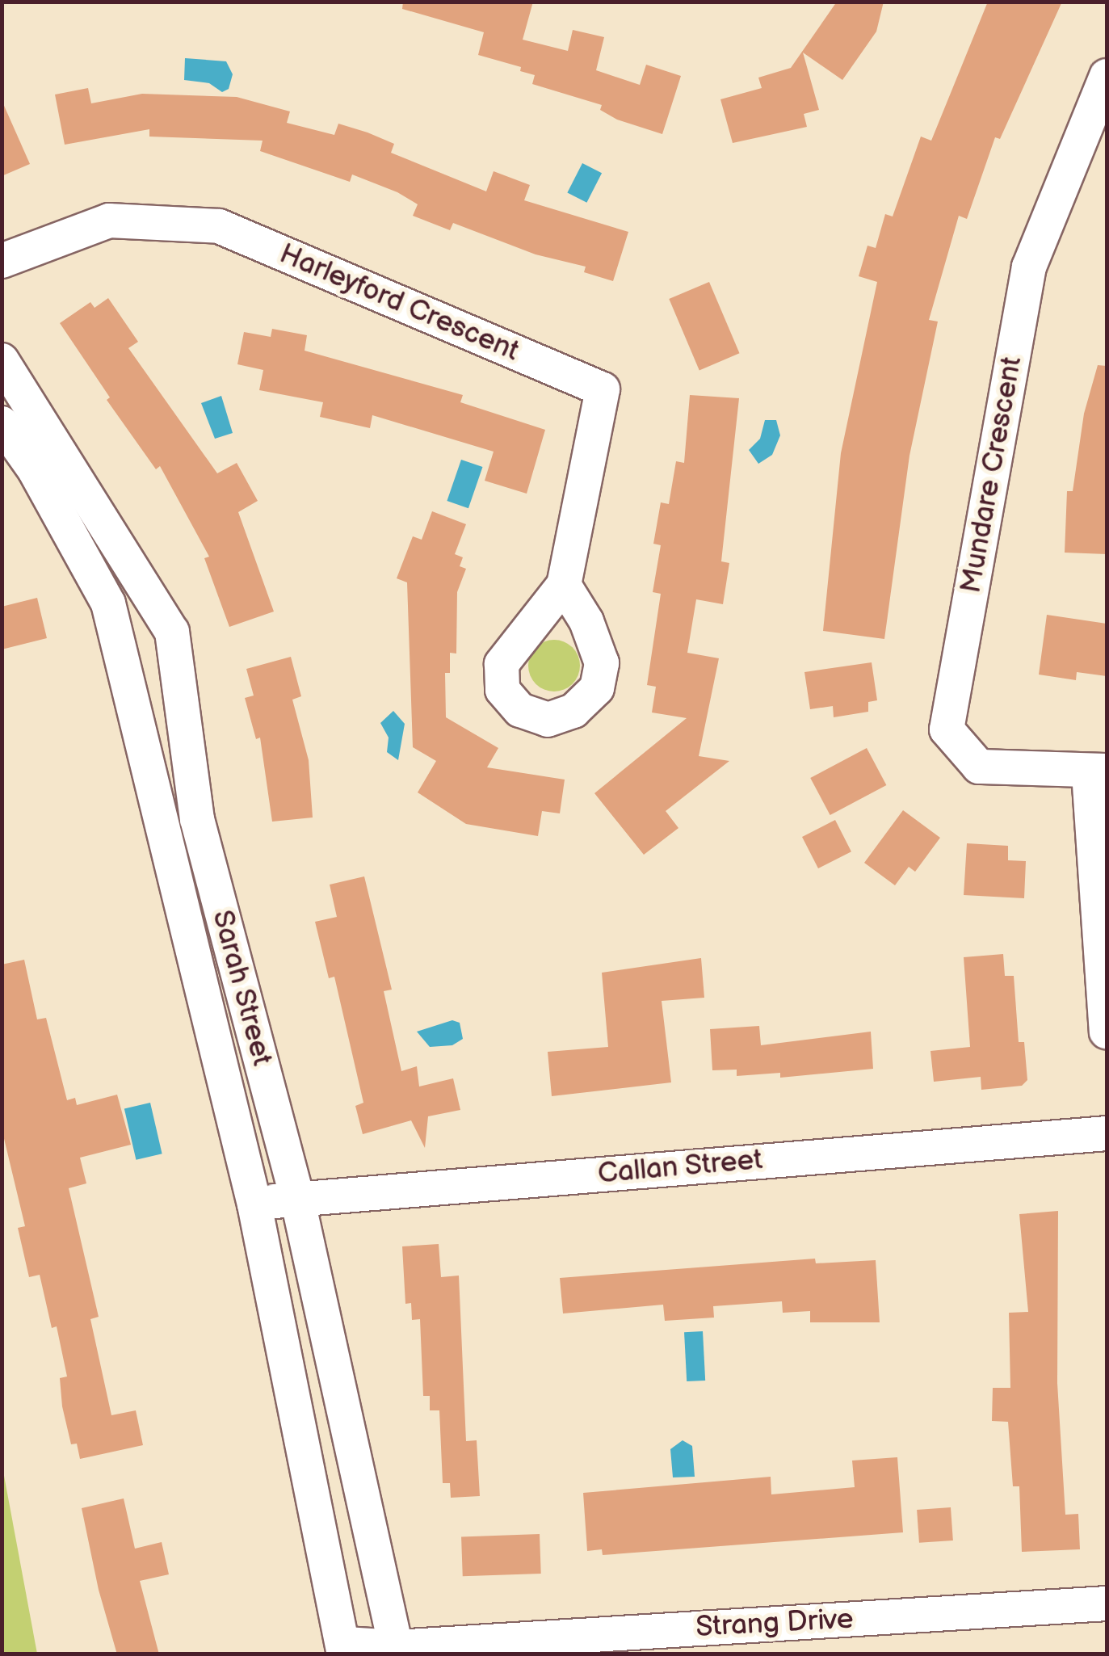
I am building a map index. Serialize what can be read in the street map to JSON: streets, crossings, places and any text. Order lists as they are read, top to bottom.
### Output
{
  "streets": {
    "street": [
      "Harleyford Crescent",
      "Mundare Crescent",
      "Sarah Street",
      "Callan Street",
      "Strang Drive"
    ]
  },
  "crossings": [
    ["Sarah Street", "Callan Street"],
    ["Sarah Street", "Strang Drive"]
  ]
}
